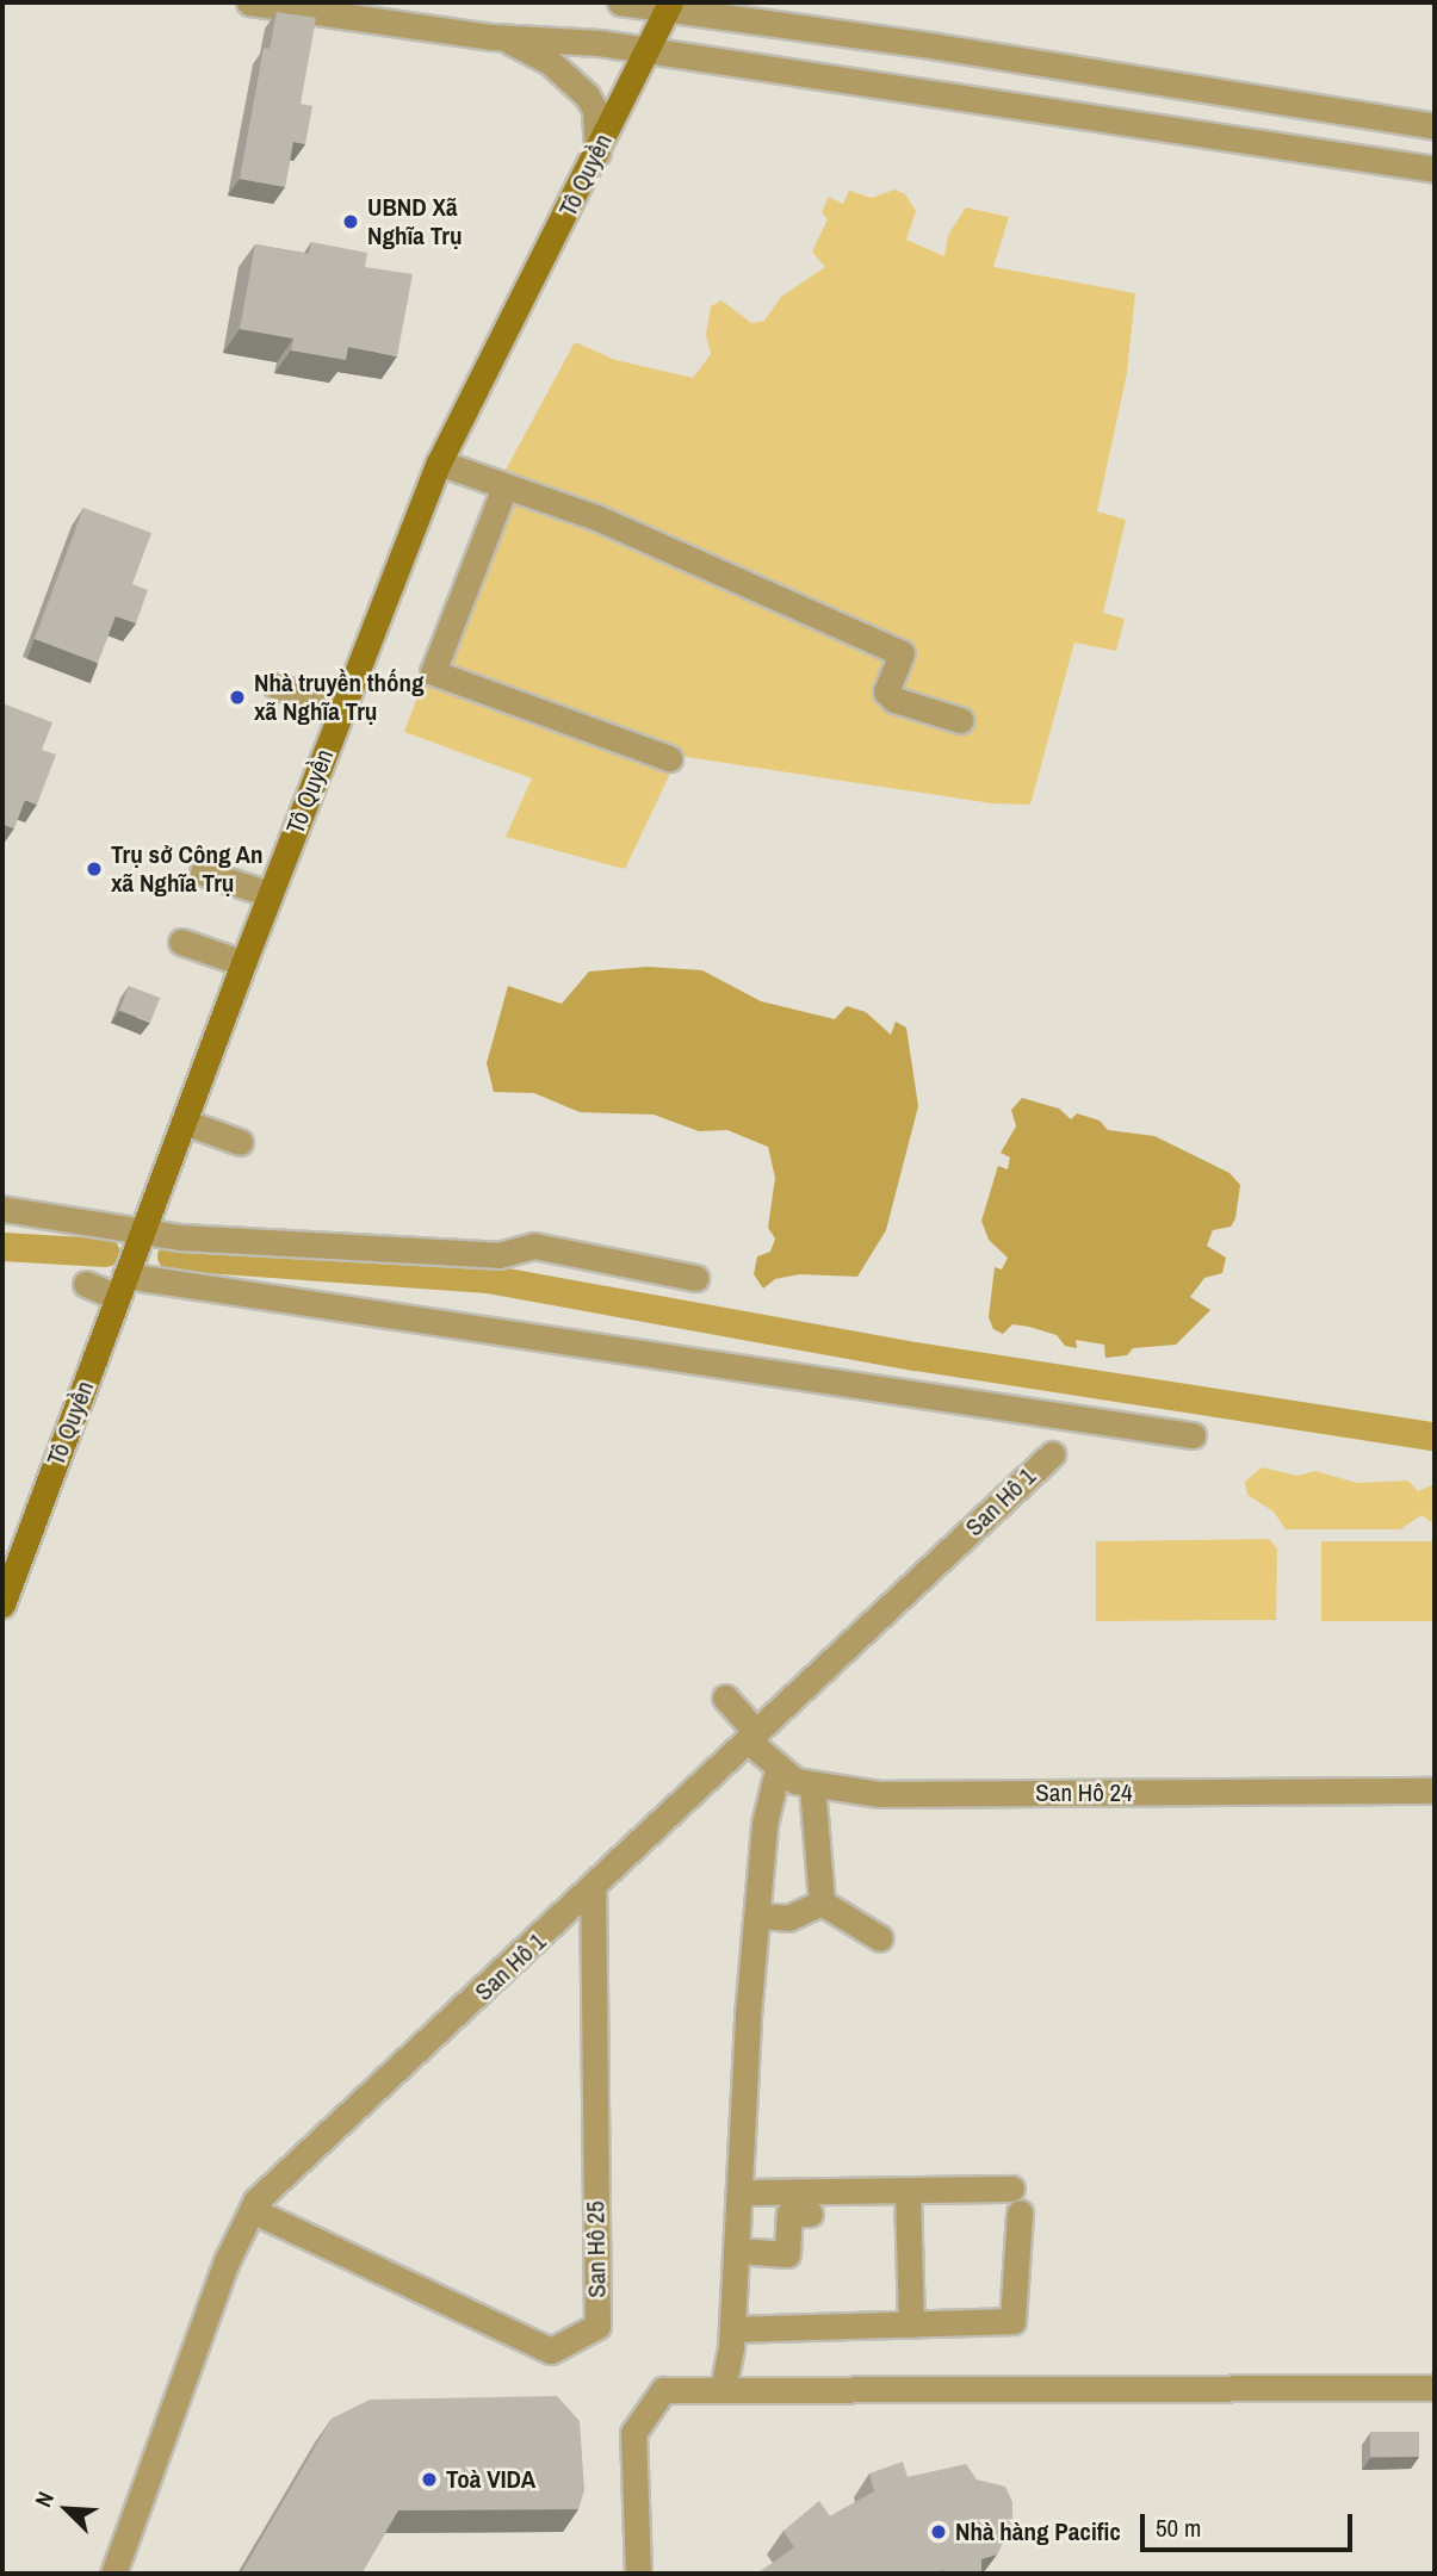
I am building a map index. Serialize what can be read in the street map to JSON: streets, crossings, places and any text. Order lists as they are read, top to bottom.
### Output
{
  "streets": {
    "main road": ["Tô Quyền"],
    "street": ["San Hô 1", "San Hô 24", "San Hô 25"]
  },
  "crossings": [
    ["San Hô 1", "San Hô 24"],
    ["San Hô 1", "San Hô 25"]
  ],
  "places": [
    "UBND Xã Nghĩa Trụ",
    "Nhà truyền thống xã Nghĩa Trụ",
    "Trụ sở Công An xã Nghĩa Trụ",
    "Toà VIDA",
    "Nhà hàng Pacific"
  ],
  "scale_bar": "50 m",
  "north": "top left"
}
